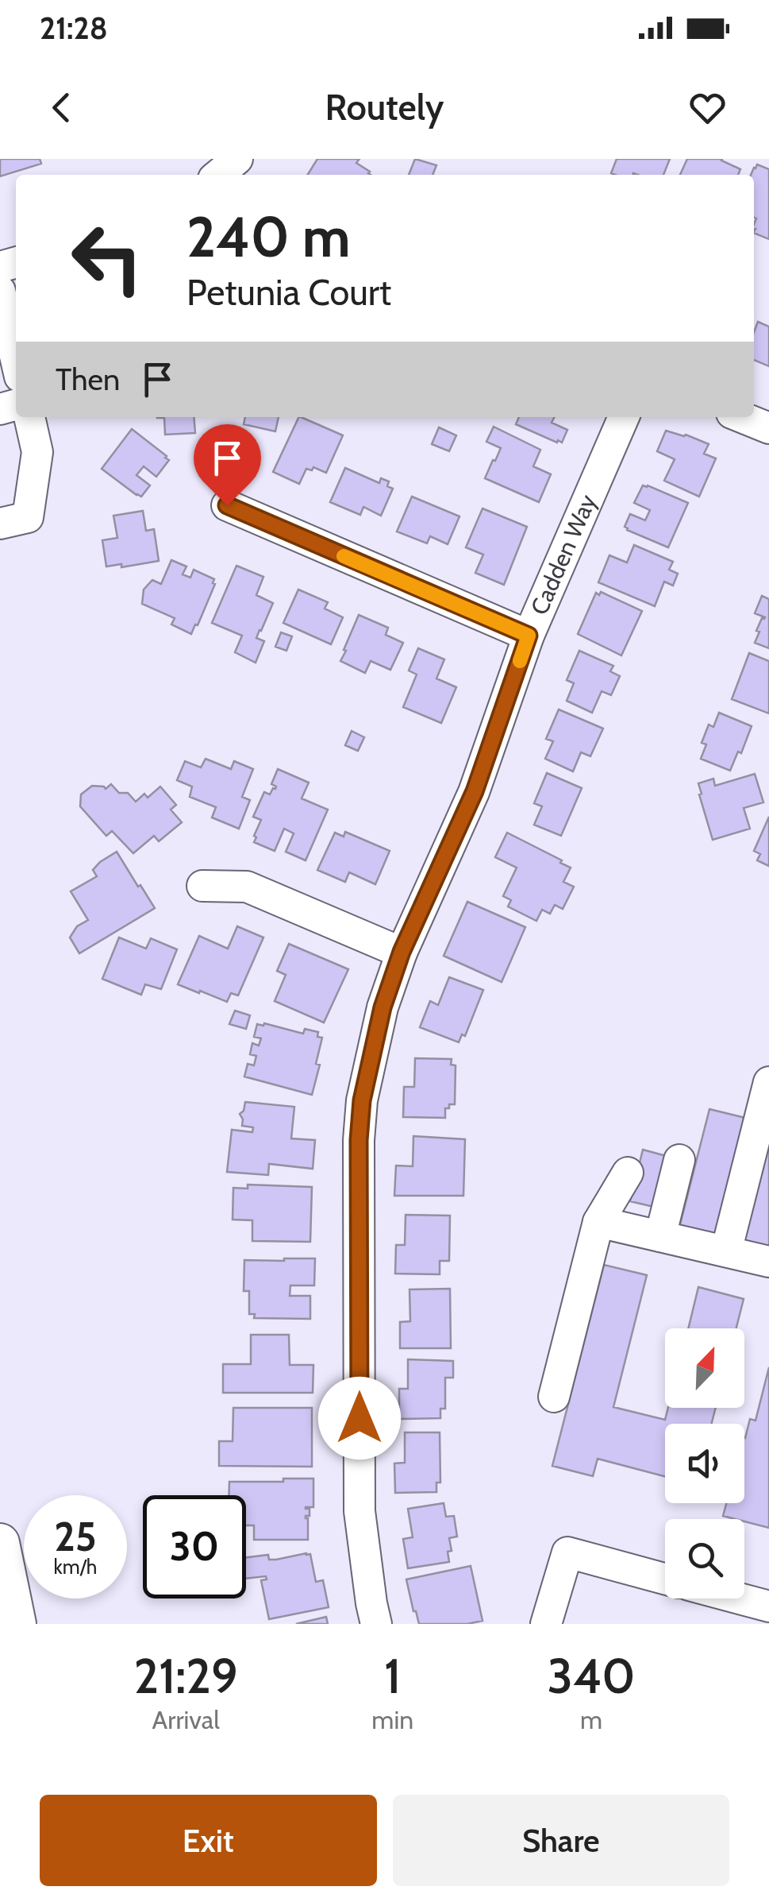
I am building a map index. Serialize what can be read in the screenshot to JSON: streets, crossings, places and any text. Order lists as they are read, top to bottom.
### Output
{
  "streets": {
    "street": ["Cadden Way"]
  },
  "north": "top right",
  "page": {
    "status": "21:28",
    "header": "Routely",
    "turn": ["240 m", "Petunia Court"],
    "then": "Then",
    "speed": "25 km/h",
    "limit": "30",
    "eta": [
      "21:29",
      "Arrival",
      "1",
      "min",
      "340",
      "m"
    ],
    "buttons": ["Exit", "Share"]
  }
}
